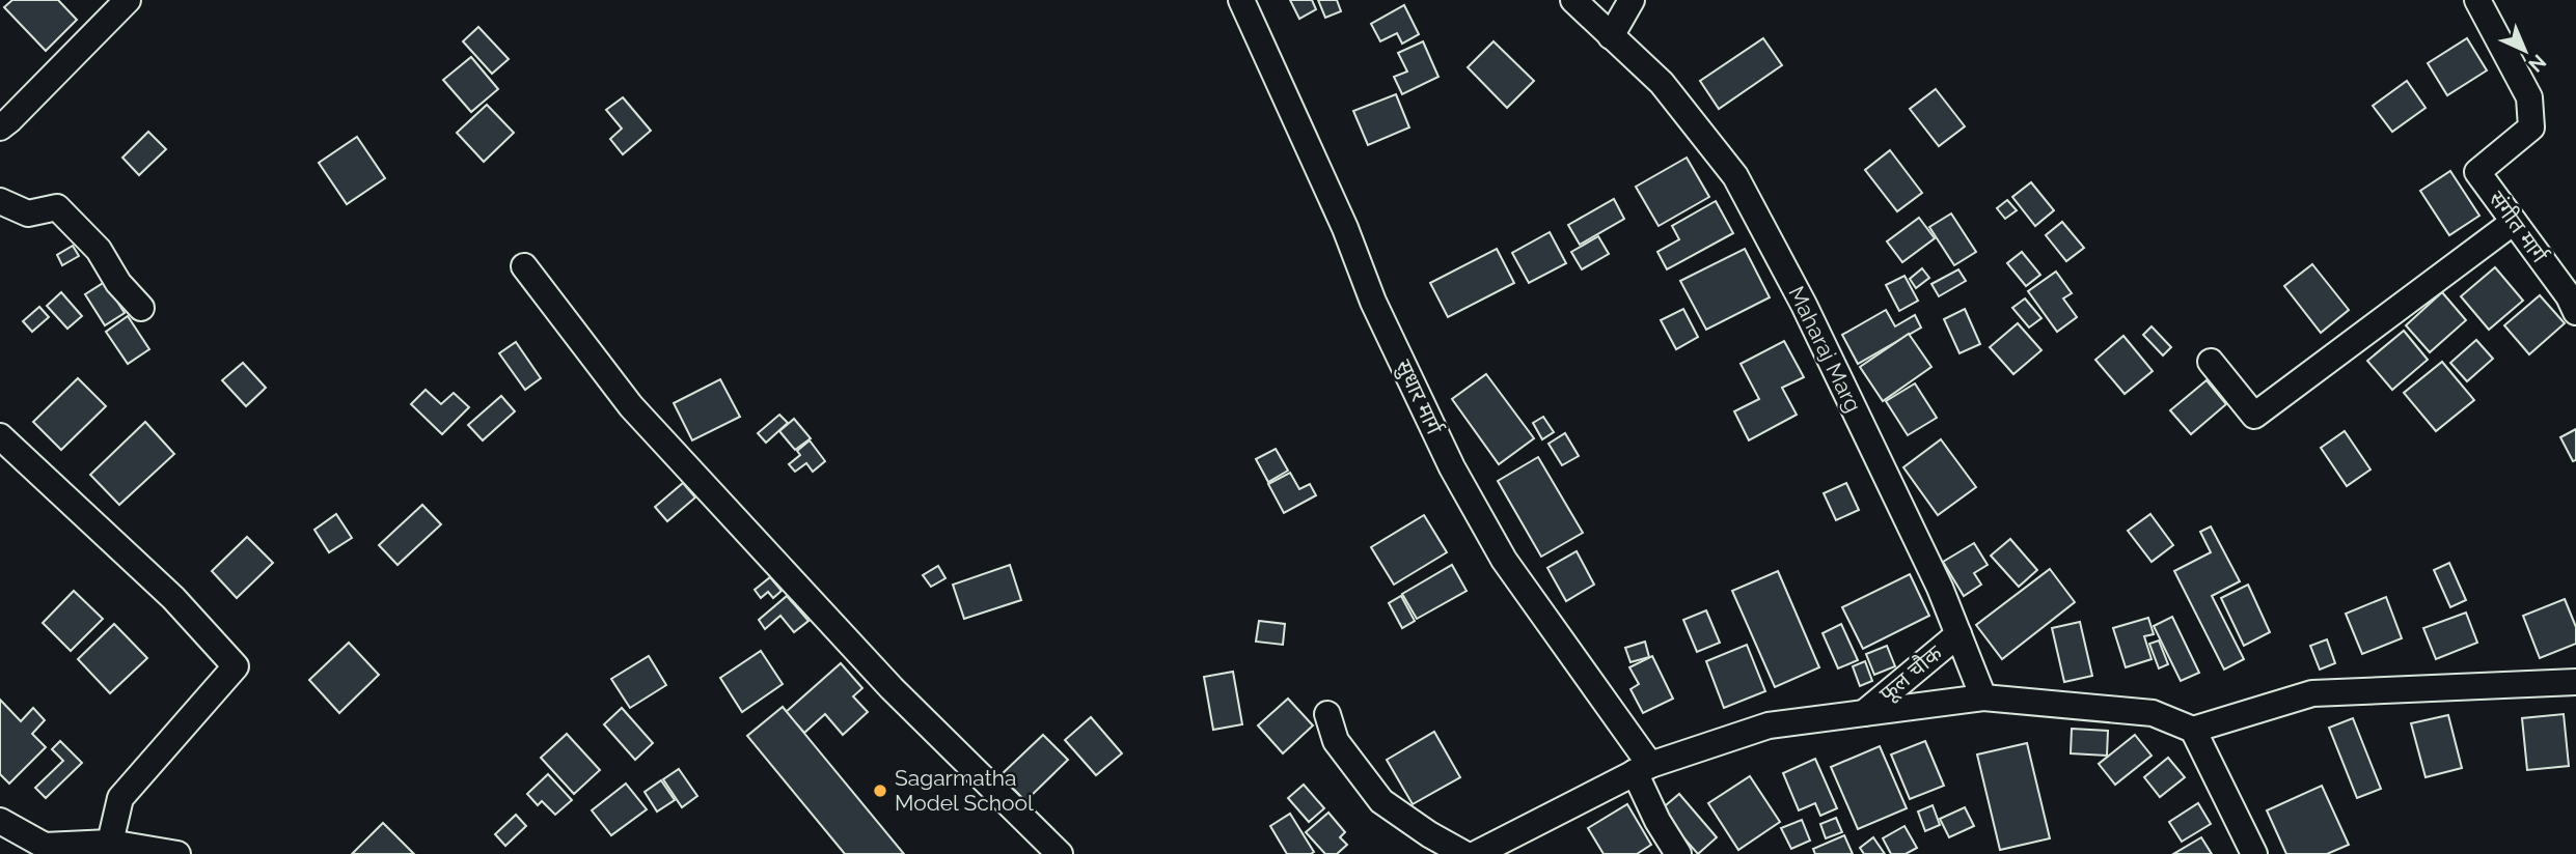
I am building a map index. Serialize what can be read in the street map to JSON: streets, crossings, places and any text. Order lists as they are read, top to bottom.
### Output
{
  "streets": {
    "street": [
      "संगीत मार्ग",
      "Maharaj Marg",
      "सुधार मार्ग",
      "फूल चौक"
    ]
  },
  "crossings": [
    ["Maharaj Marg", "फूल चौक"]
  ],
  "places": ["Sagarmatha Model School"],
  "north": "bottom right"
}
